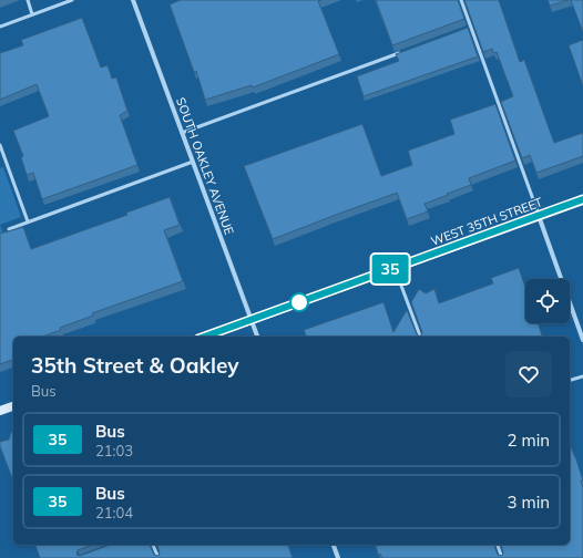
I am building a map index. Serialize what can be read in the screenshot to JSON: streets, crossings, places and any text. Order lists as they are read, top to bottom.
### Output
{
  "streets": {
    "main road": ["WEST 35TH STREET"],
    "street": ["SOUTH OAKLEY AVENUE"]
  },
  "crossings": [
    ["SOUTH OAKLEY AVENUE", "WEST 35TH STREET"]
  ],
  "lines": ["bus line 35"],
  "page": {
    "on_map": "35",
    "heading": ["35th Street & Oakley", "Bus"],
    "list": [
      {
        "mark": "35",
        "name": "Bus",
        "note": "21:03",
        "value": "2 min"
      },
      {
        "mark": "35",
        "name": "Bus",
        "note": "21:04",
        "value": "3 min"
      }
    ]
  }
}
